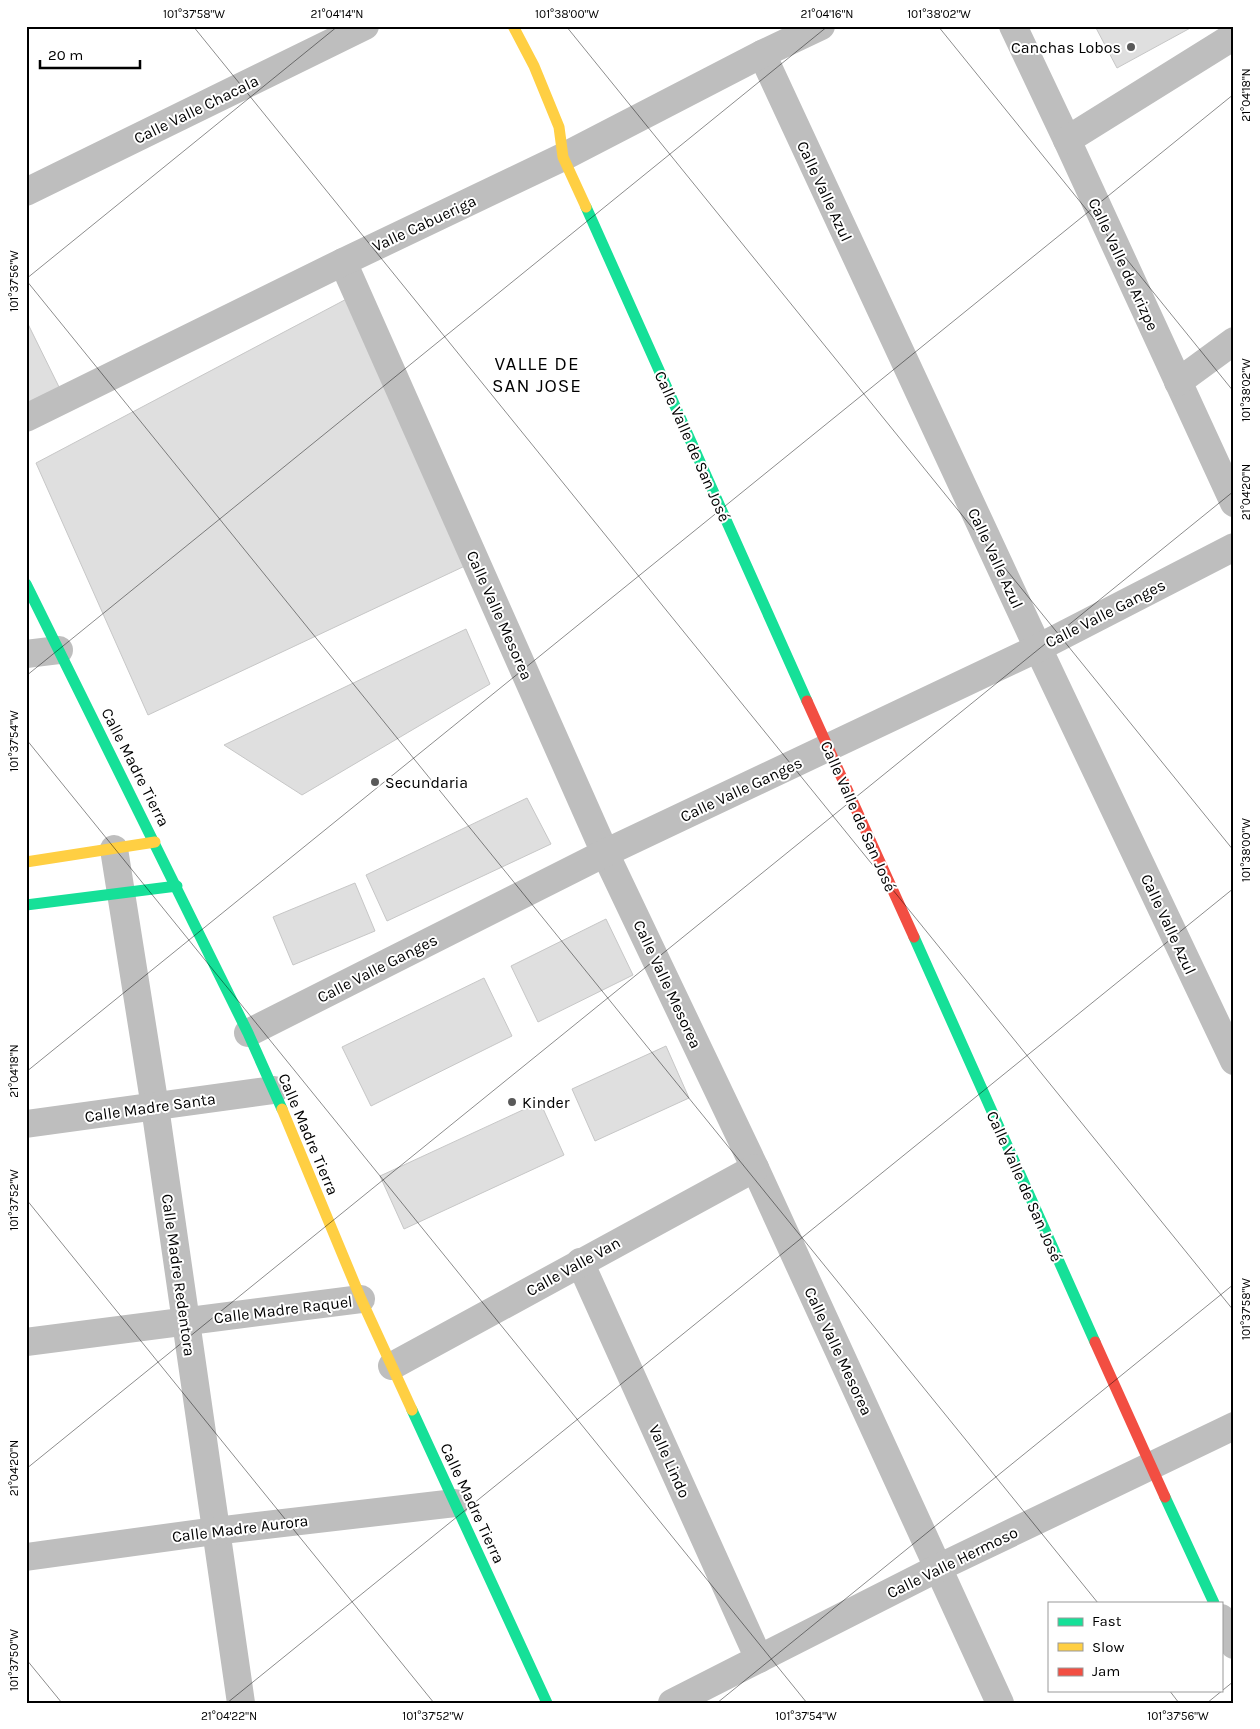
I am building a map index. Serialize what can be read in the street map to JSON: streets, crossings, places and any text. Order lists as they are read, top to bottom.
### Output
{
  "streets": {
    "street": [
      "Calle Valle Chacala",
      "Calle Valle Azul",
      "Valle Cabueriga",
      "Calle Valle de Arizpe",
      "Calle Valle de San José",
      "Calle Valle Ganges",
      "Calle Valle Mesorea",
      "Calle Madre Tierra",
      "Calle Madre Santa",
      "Calle Valle Van",
      "Calle Madre Redentora",
      "Calle Madre Raquel",
      "Valle Lindo",
      "Calle Madre Aurora",
      "Calle Valle Hermoso"
    ]
  },
  "crossings": [
    ["Calle Valle Azul", "Valle Cabueriga"],
    ["Calle Valle Azul", "Calle Valle Ganges"],
    ["Valle Cabueriga", "Calle Valle de San José"],
    ["Valle Cabueriga", "Calle Valle Mesorea"],
    ["Calle Valle de San José", "Calle Valle Ganges"],
    ["Calle Valle de San José", "Calle Valle Hermoso"],
    ["Calle Valle Ganges", "Calle Valle Mesorea"],
    ["Calle Valle Ganges", "Calle Madre Tierra"],
    ["Calle Valle Mesorea", "Calle Valle Van"],
    ["Calle Valle Mesorea", "Calle Valle Hermoso"],
    ["Calle Madre Tierra", "Calle Madre Santa"],
    ["Calle Madre Tierra", "Calle Valle Van"],
    ["Calle Madre Tierra", "Calle Madre Raquel"],
    ["Calle Madre Tierra", "Calle Madre Aurora"],
    ["Calle Madre Santa", "Calle Madre Redentora"],
    ["Calle Valle Van", "Valle Lindo"],
    ["Calle Madre Redentora", "Calle Madre Raquel"],
    ["Calle Madre Redentora", "Calle Madre Aurora"],
    ["Valle Lindo", "Calle Valle Hermoso"]
  ],
  "districts": ["VALLE DE SAN JOSE"],
  "places": ["Canchas Lobos", "Secundaria", "Kinder"],
  "legend": ["Fast", "Slow", "Jam"],
  "scale_bar": "20 m",
  "coordinates": [
    "101°37'58\"W",
    "21°04'14\"N",
    "101°38'00\"W",
    "21°04'16\"N",
    "101°38'02\"W",
    "21°04'18\"N",
    "101°37'56\"W",
    "21°04'20\"N",
    "101°37'54\"W",
    "101°37'52\"W",
    "101°37'50\"W",
    "21°04'22\"N"
  ]
}
